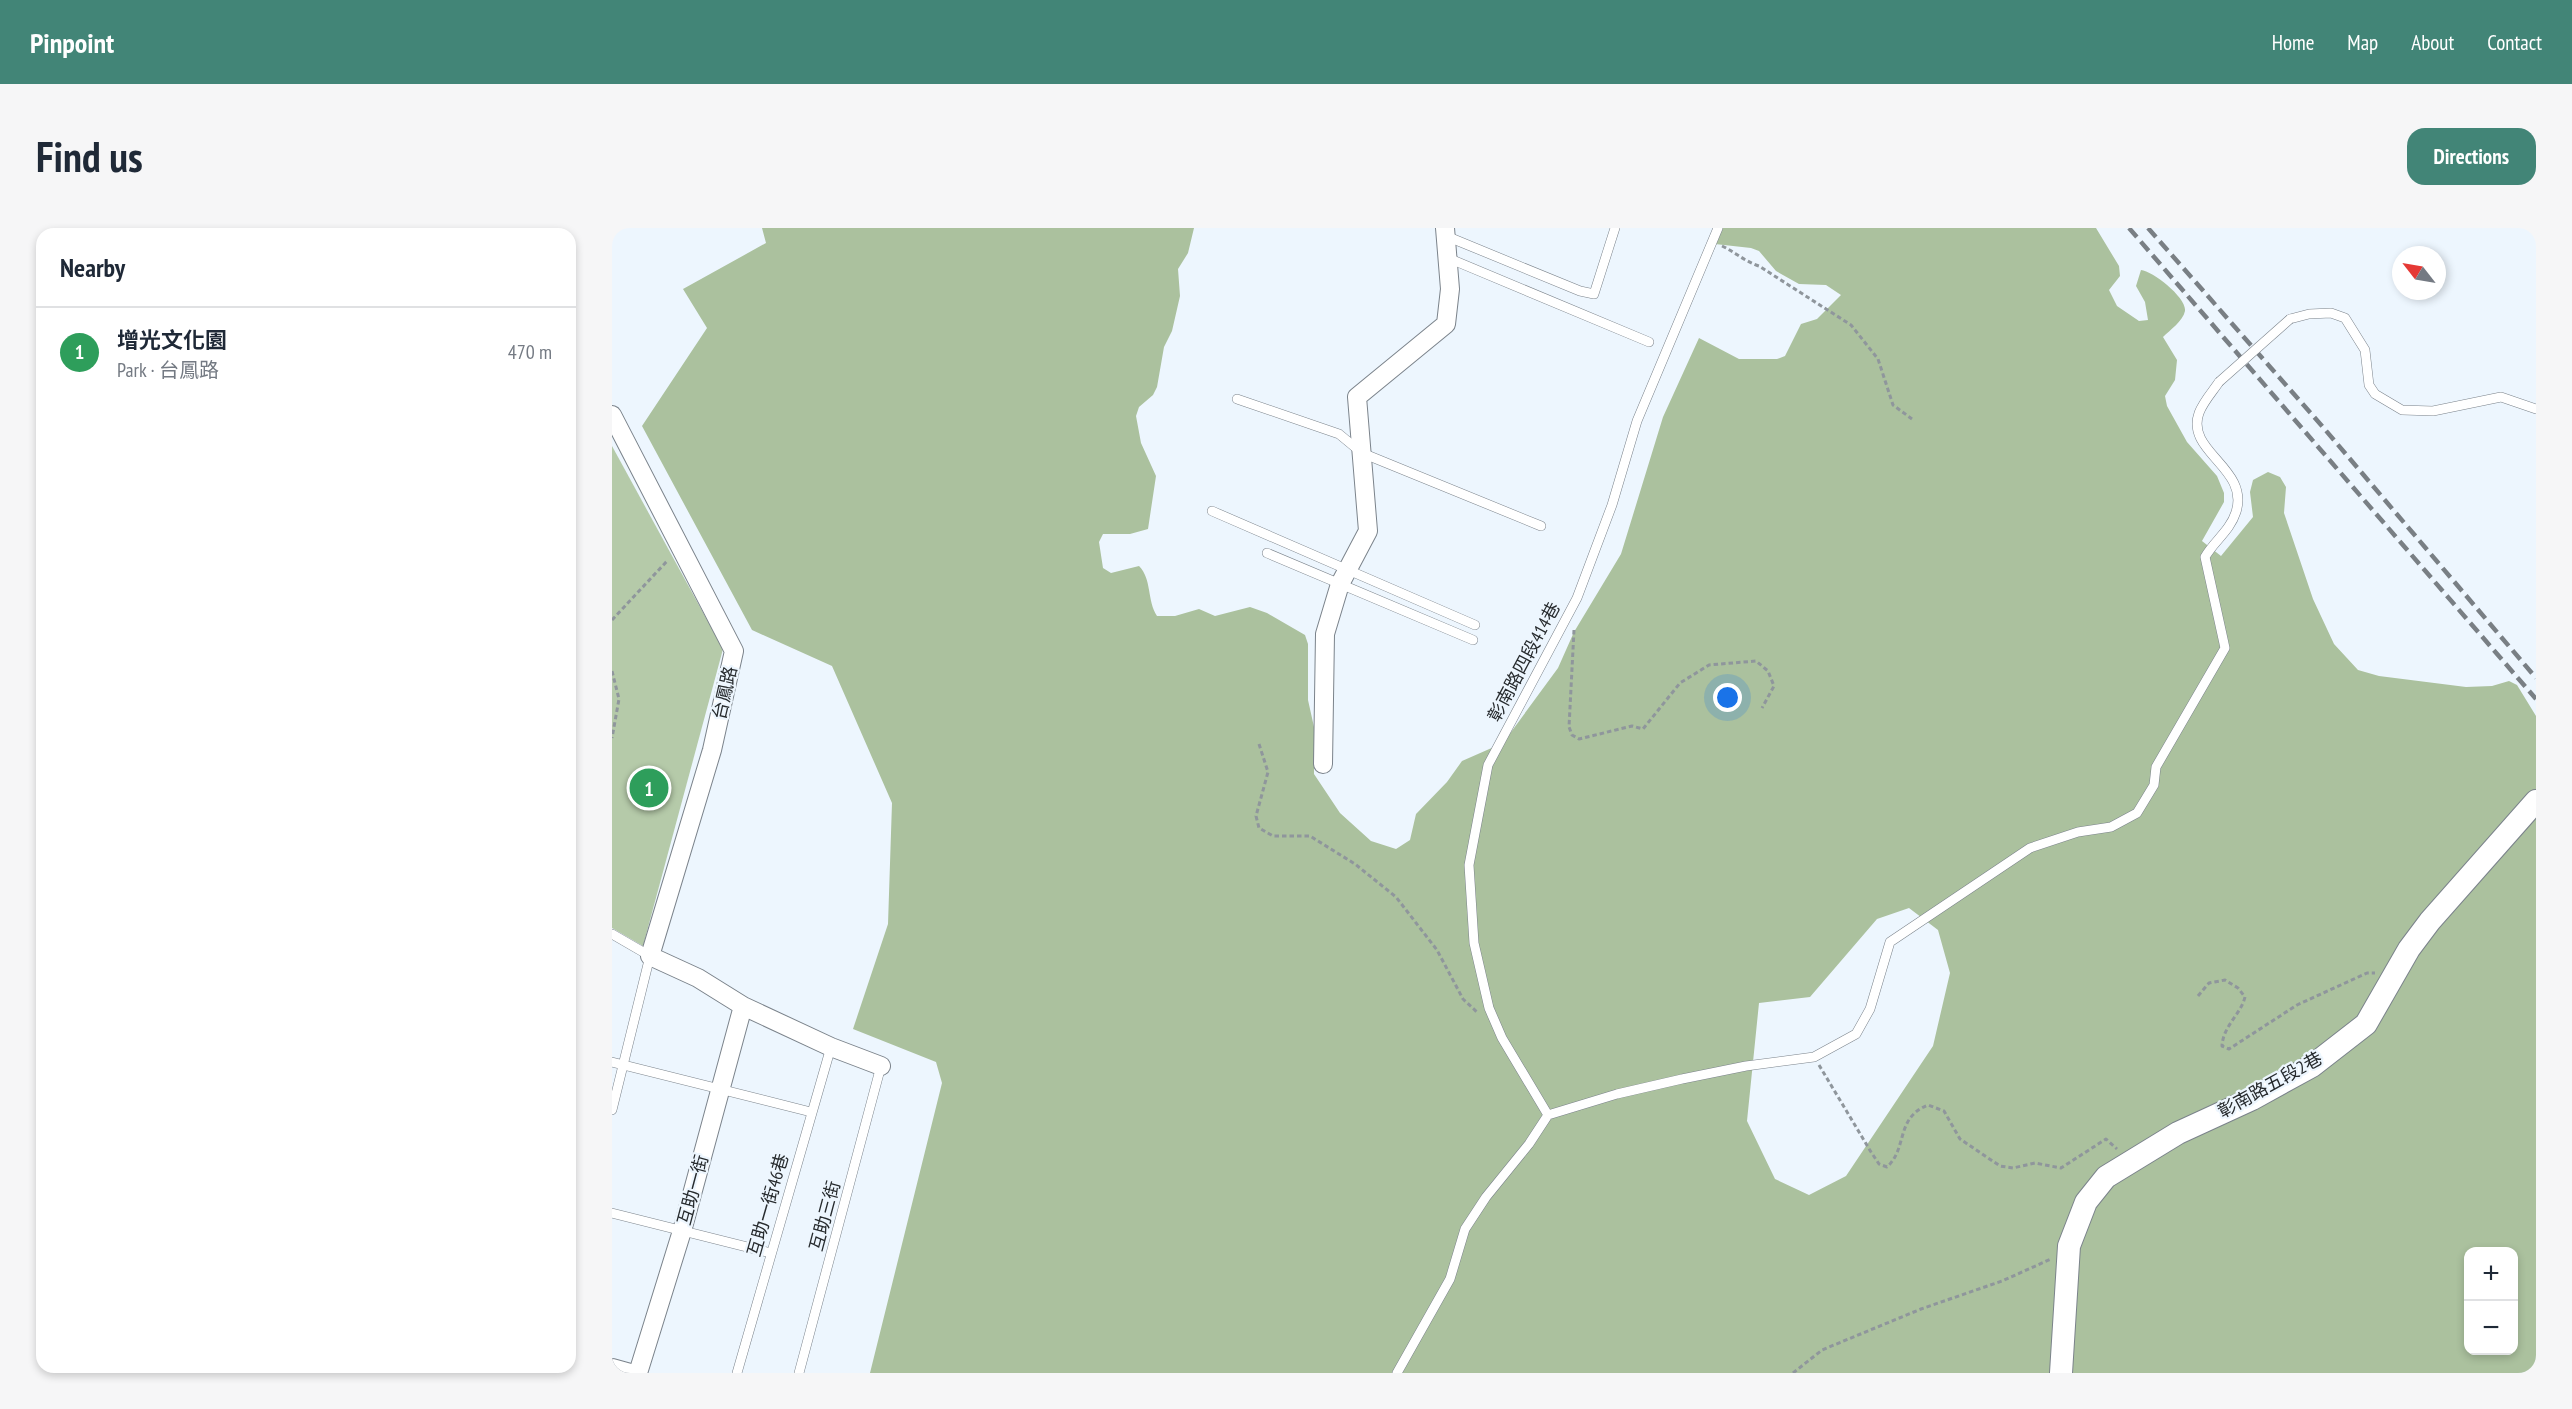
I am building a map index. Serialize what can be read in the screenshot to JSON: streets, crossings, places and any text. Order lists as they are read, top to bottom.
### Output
{
  "streets": {
    "street": ["台鳳路", "彰南路五段2巷", "互助一街"],
    "lane": ["彰南路四段414巷", "互助一街46巷", "互助三街"]
  },
  "north": "top left",
  "page": {
    "header": "Pinpoint",
    "nav": [
      "Home",
      "Map",
      "About",
      "Contact"
    ],
    "buttons": "Directions",
    "title": "Find us",
    "heading": "Nearby",
    "list": [
      {
        "mark": "1",
        "name": "增光文化園",
        "note": "Park · 台鳳路",
        "value": "470 m"
      }
    ],
    "pins": "1",
    "map_buttons": ["+", "−"]
  }
}
